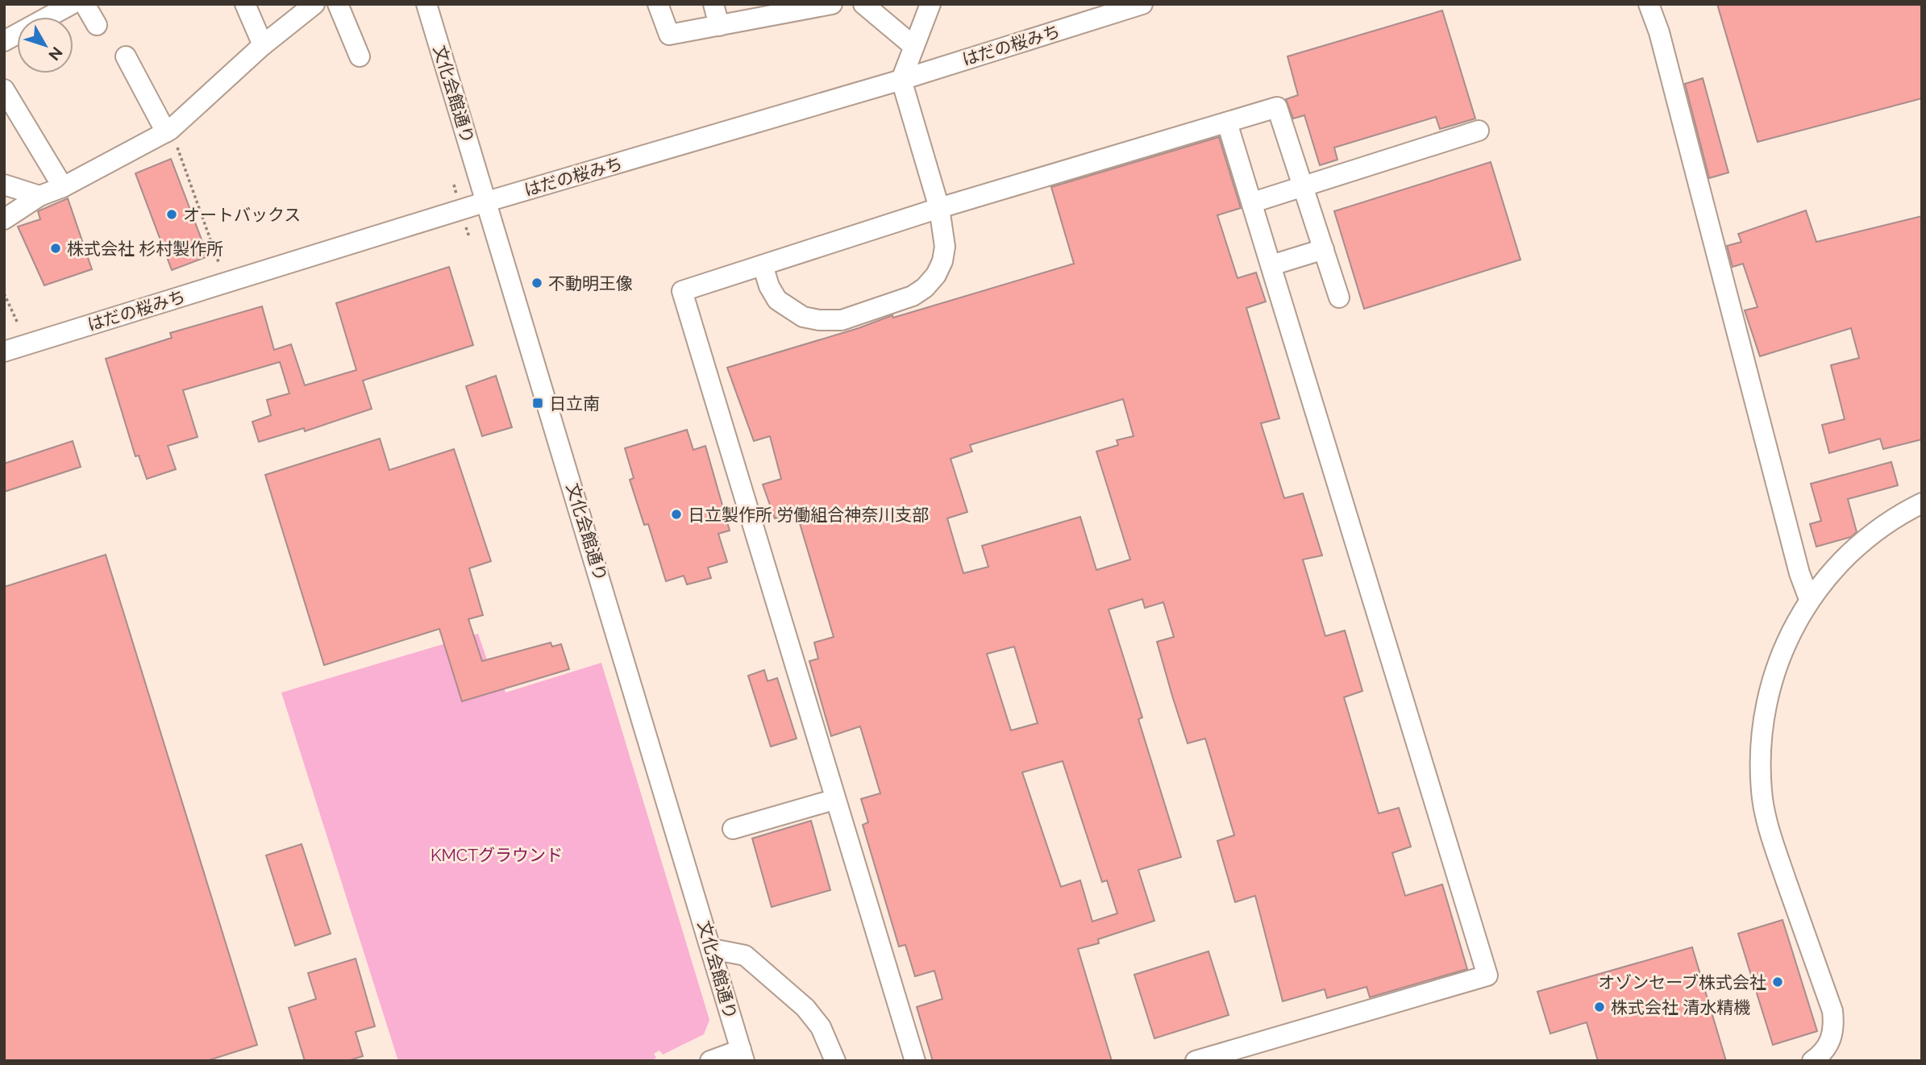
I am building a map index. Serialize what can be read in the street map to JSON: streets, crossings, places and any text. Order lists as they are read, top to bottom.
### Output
{
  "streets": {
    "street": ["はだの桜みち", "文化会館通り"]
  },
  "crossings": [
    ["はだの桜みち", "文化会館通り"]
  ],
  "parks": ["KMCTグラウンド"],
  "places": {
    "other": [
      "オートバックス",
      "株式会社 杉村製作所",
      "不動明王像",
      "日立製作所 労働組合神奈川支部",
      "オゾンセーブ株式会社",
      "株式会社 清水精機"
    ],
    "transit": ["日立南"]
  },
  "north": "bottom right"
}
